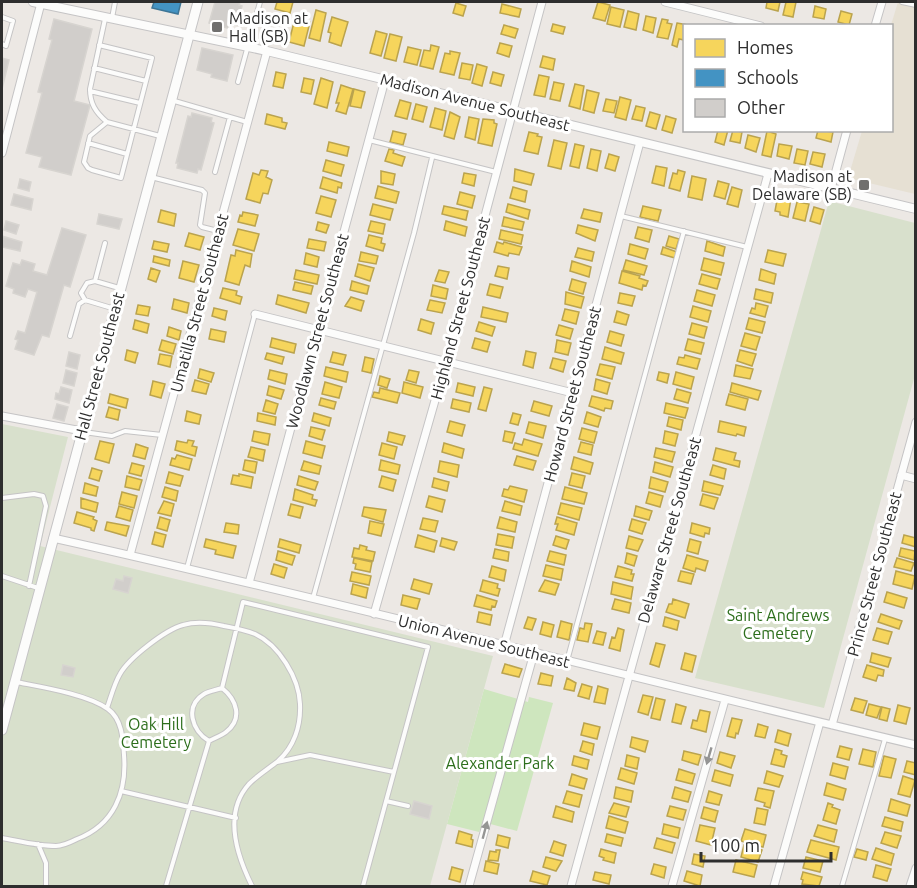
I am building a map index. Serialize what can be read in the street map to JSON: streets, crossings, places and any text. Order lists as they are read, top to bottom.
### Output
{
  "streets": {
    "main road": ["Hall Street Southeast"],
    "street": [
      "Madison Avenue Southeast",
      "Umatilla Street Southeast",
      "Highland Street Southeast",
      "Woodlawn Street Southeast",
      "Howard Street Southeast",
      "Delaware Street Southeast",
      "Prince Street Southeast",
      "Union Avenue Southeast"
    ]
  },
  "crossings": [
    ["Madison Avenue Southeast", "Umatilla Street Southeast"],
    ["Madison Avenue Southeast", "Highland Street Southeast"],
    ["Madison Avenue Southeast", "Woodlawn Street Southeast"],
    ["Madison Avenue Southeast", "Hall Street Southeast"],
    ["Madison Avenue Southeast", "Howard Street Southeast"],
    ["Madison Avenue Southeast", "Delaware Street Southeast"],
    ["Umatilla Street Southeast", "Union Avenue Southeast"],
    ["Highland Street Southeast", "Union Avenue Southeast"],
    ["Woodlawn Street Southeast", "Union Avenue Southeast"],
    ["Hall Street Southeast", "Union Avenue Southeast"],
    ["Howard Street Southeast", "Union Avenue Southeast"],
    ["Delaware Street Southeast", "Union Avenue Southeast"],
    ["Prince Street Southeast", "Union Avenue Southeast"]
  ],
  "parks": ["Saint Andrews Cemetery", "Oak Hill Cemetery", "Alexander Park"],
  "places": {
    "transit": ["Madison at Hall (SB)", "Madison at Delaware (SB)"]
  },
  "legend": ["Homes", "Schools", "Other"],
  "scale_bar": "100 m"
}
